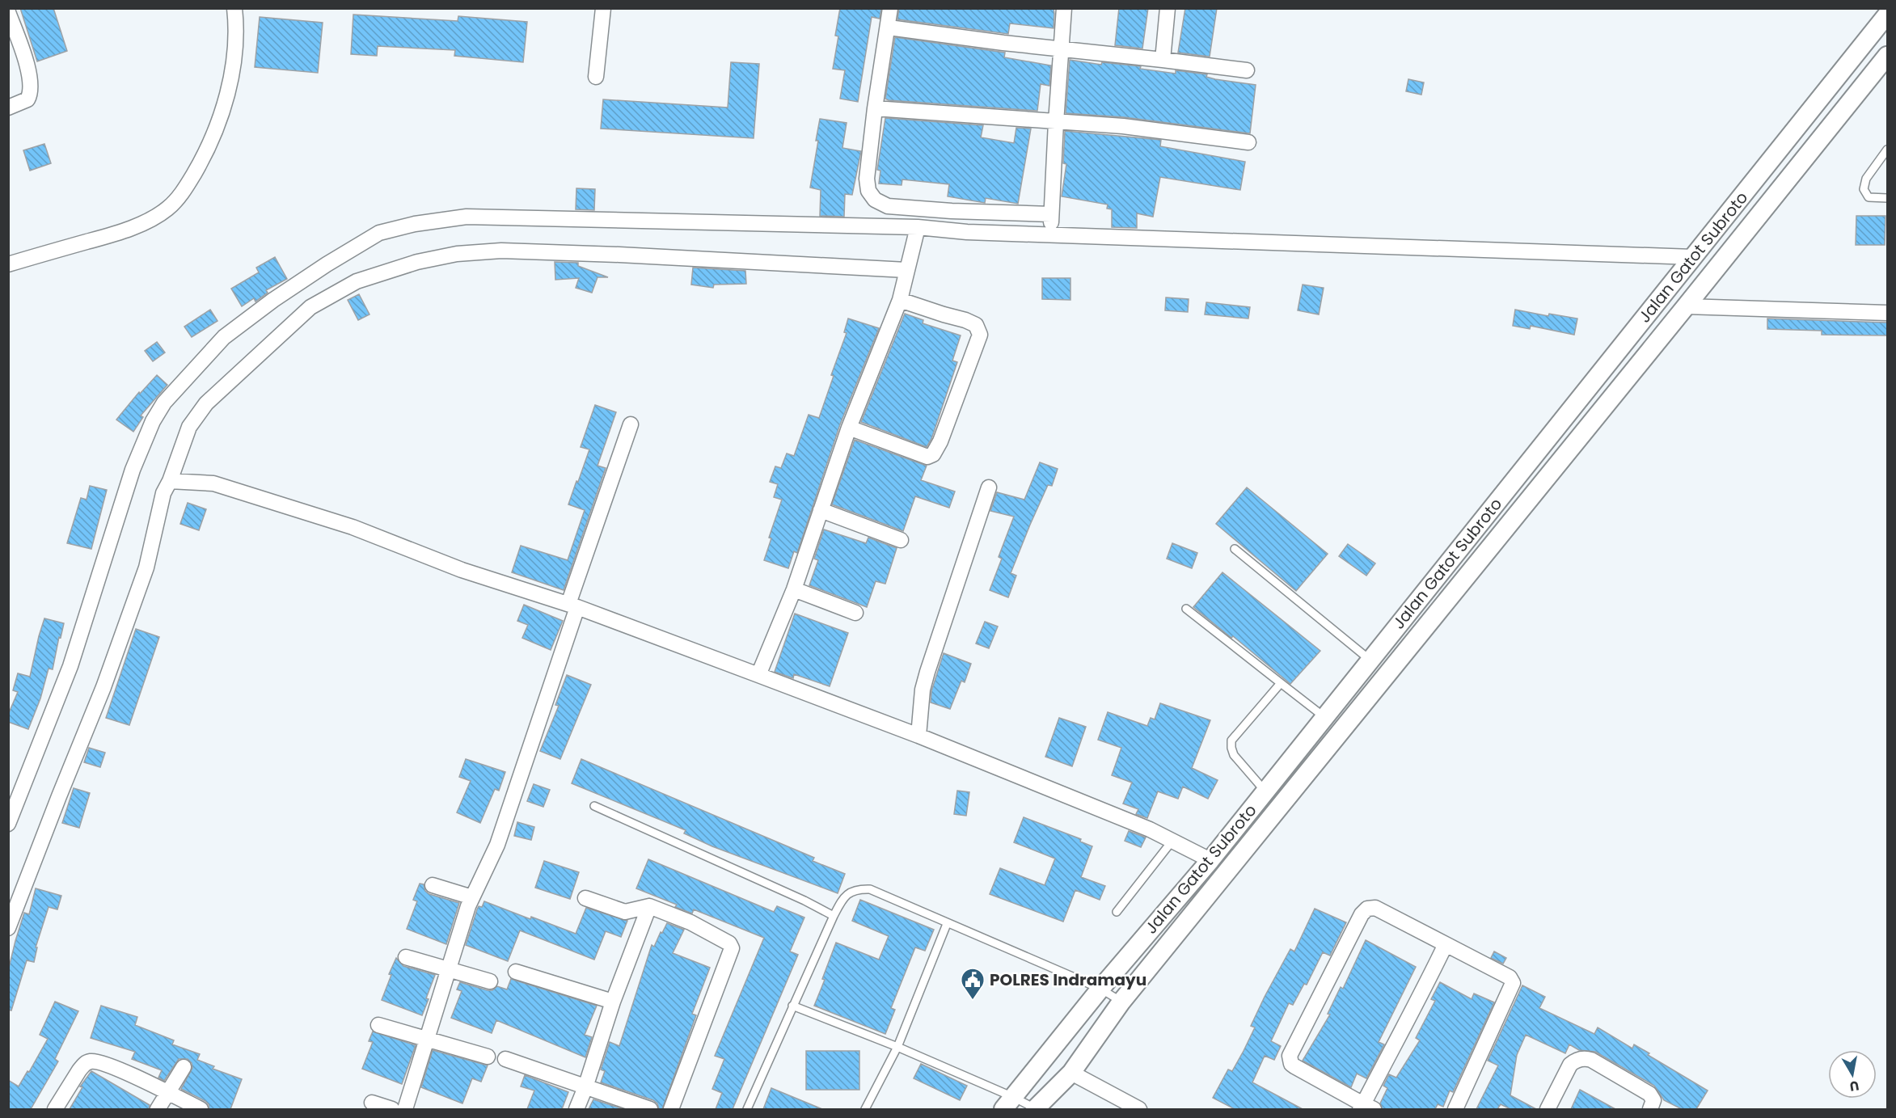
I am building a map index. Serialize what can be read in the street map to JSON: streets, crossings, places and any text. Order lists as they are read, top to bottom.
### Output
{
  "streets": {
    "street": ["Jalan Gatot Subroto"]
  },
  "places": {
    "public building": ["POLRES Indramayu"]
  },
  "north": "bottom"
}
